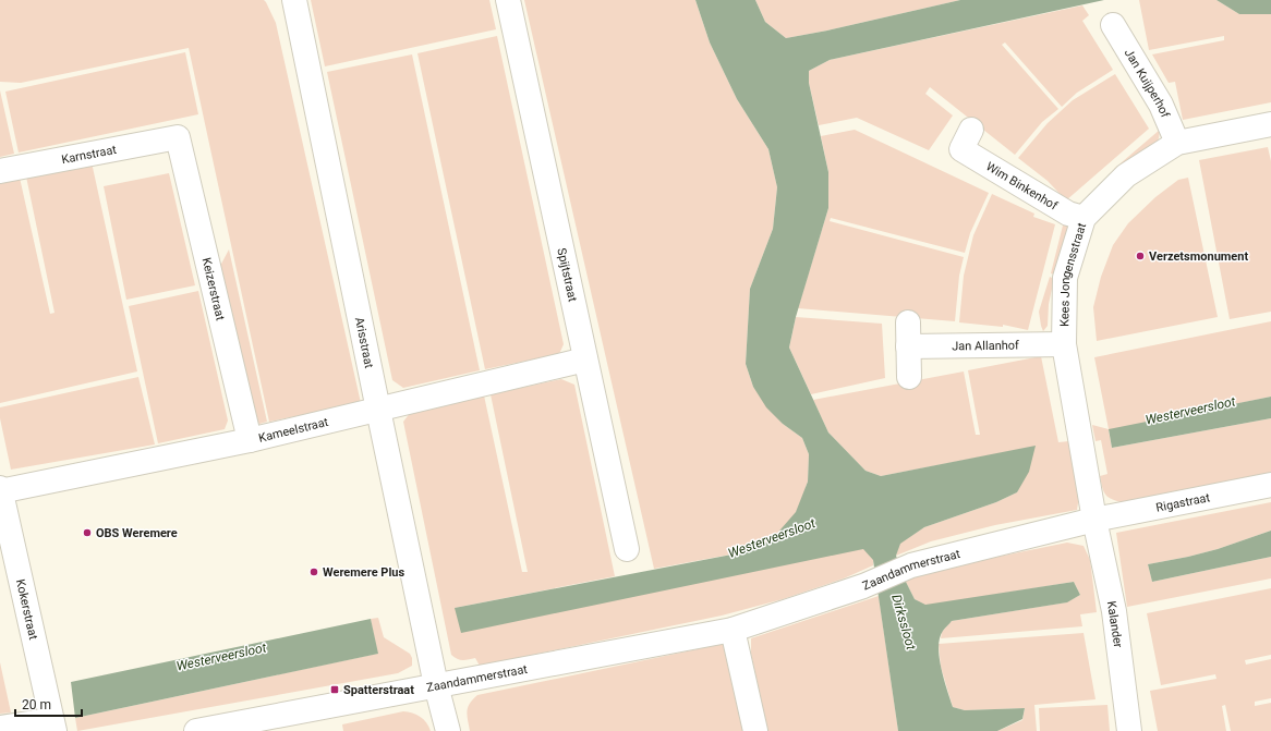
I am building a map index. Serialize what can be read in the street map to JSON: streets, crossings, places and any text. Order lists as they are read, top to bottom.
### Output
{
  "streets": {
    "street": [
      "Jan Kuijperhof",
      "Karnstraat",
      "Wim Binkenhof",
      "Spijtstraat",
      "Kees Jongensstraat",
      "Keizerstraat",
      "Arisstraat",
      "Jan Allanhof",
      "Kameelstraat",
      "Rigastraat",
      "Zaandammerstraat",
      "Kokerstraat",
      "Kalander"
    ]
  },
  "crossings": [
    ["Jan Kuijperhof", "Kees Jongensstraat"],
    ["Karnstraat", "Keizerstraat"],
    ["Wim Binkenhof", "Kees Jongensstraat"],
    ["Spijtstraat", "Kameelstraat"],
    ["Kees Jongensstraat", "Jan Allanhof"],
    ["Kees Jongensstraat", "Rigastraat"],
    ["Kees Jongensstraat", "Zaandammerstraat"],
    ["Kees Jongensstraat", "Kalander"],
    ["Keizerstraat", "Kameelstraat"],
    ["Arisstraat", "Kameelstraat"],
    ["Arisstraat", "Zaandammerstraat"],
    ["Kameelstraat", "Kokerstraat"],
    ["Rigastraat", "Zaandammerstraat"],
    ["Rigastraat", "Kalander"],
    ["Zaandammerstraat", "Kalander"]
  ],
  "water": ["Westerveersloot", "Dirkssloot"],
  "places": {
    "other": ["Verzetsmonument", "OBS Weremere", "Weremere Plus"],
    "transit": ["Spatterstraat"]
  },
  "scale_bar": "20 m"
}
